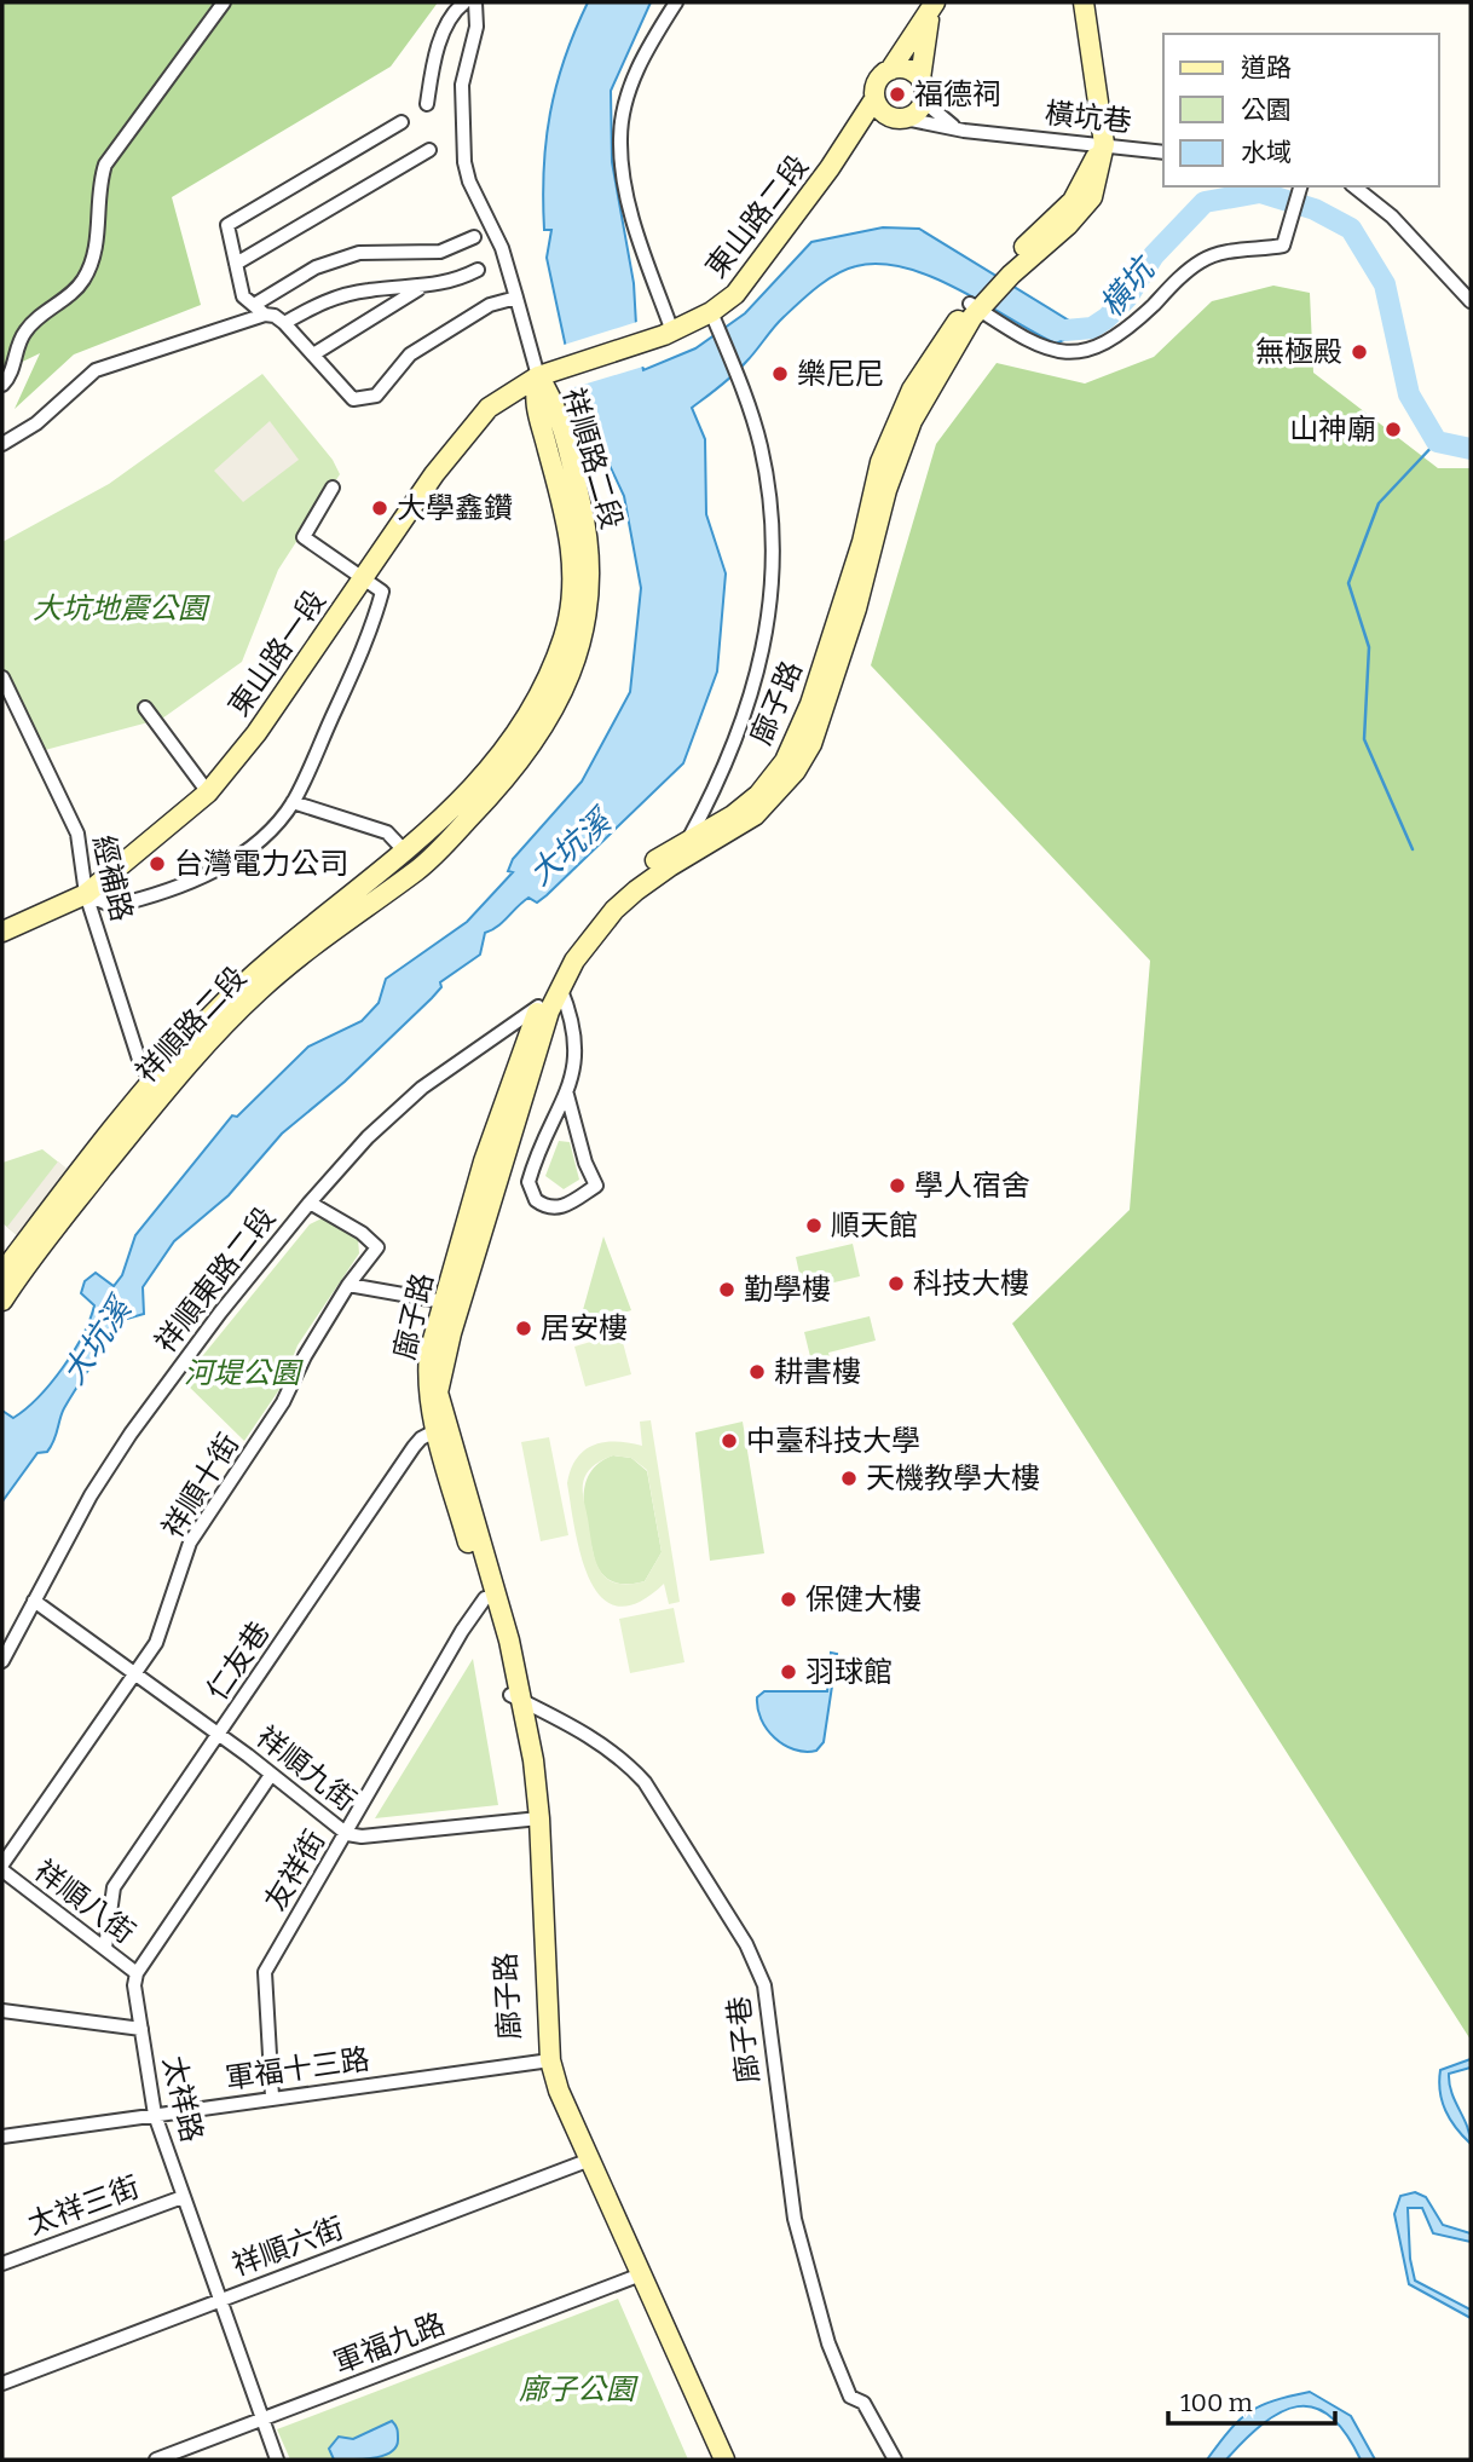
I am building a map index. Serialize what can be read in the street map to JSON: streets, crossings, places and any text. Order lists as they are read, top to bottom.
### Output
{
  "streets": {
    "main road": [
      "東山路二段",
      "祥順路二段",
      "東山路一段",
      "廍子路"
    ],
    "street": [
      "橫坑巷",
      "經補路",
      "祥順東路二段",
      "祥順十街",
      "仁友巷",
      "祥順九街",
      "友祥街",
      "祥順八街",
      "廍子巷",
      "軍福十三路",
      "太祥路",
      "太祥三街",
      "祥順六街",
      "軍福九路"
    ]
  },
  "crossings": [
    ["橫坑巷", "東山路二段"],
    ["東山路二段", "東山路一段"],
    ["祥順路二段", "東山路一段"],
    ["祥順路二段", "經補路"],
    ["東山路一段", "經補路"],
    ["廍子路", "祥順東路二段"],
    ["廍子路", "仁友巷"],
    ["廍子路", "祥順九街"],
    ["廍子路", "友祥街"],
    ["廍子路", "廍子巷"],
    ["廍子路", "軍福十三路"],
    ["廍子路", "祥順六街"],
    ["廍子路", "軍福九路"],
    ["祥順東路二段", "祥順十街"],
    ["祥順東路二段", "祥順九街"],
    ["祥順十街", "祥順九街"],
    ["祥順十街", "祥順八街"],
    ["仁友巷", "祥順九街"],
    ["仁友巷", "祥順八街"],
    ["祥順九街", "友祥街"],
    ["友祥街", "軍福十三路"],
    ["祥順八街", "太祥路"],
    ["軍福十三路", "太祥路"],
    ["太祥路", "太祥三街"],
    ["太祥路", "祥順六街"],
    ["太祥路", "軍福九路"]
  ],
  "water": ["橫坑", "大坑溪"],
  "parks": ["大坑地震公園", "河堤公園", "廍子公園"],
  "places": [
    "福德祠",
    "無極殿",
    "樂尼尼",
    "山神廟",
    "大學鑫鑽",
    "台灣電力公司",
    "學人宿舍",
    "順天館",
    "科技大樓",
    "勤學樓",
    "居安樓",
    "耕書樓",
    "中臺科技大學",
    "天機教學大樓",
    "保健大樓",
    "羽球館"
  ],
  "legend": ["道路", "公園", "水域"],
  "scale_bar": "100 m"
}
